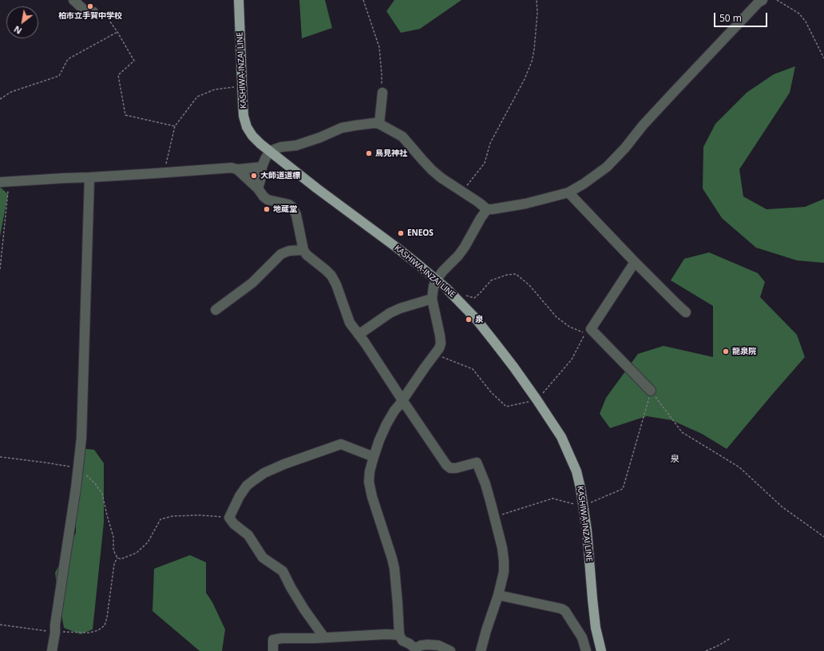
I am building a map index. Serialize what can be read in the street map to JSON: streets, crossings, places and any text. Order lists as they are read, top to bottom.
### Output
{
  "streets": {
    "main road": ["KASHIWA-INZAI LINE"]
  },
  "districts": ["泉"],
  "places": [
    "柏市立手賀中学校",
    "鳥見神社",
    "大師道道標",
    "地蔵堂",
    "ENEOS",
    "泉",
    "龍泉院"
  ],
  "scale_bar": "50 m",
  "north": "bottom left"
}
